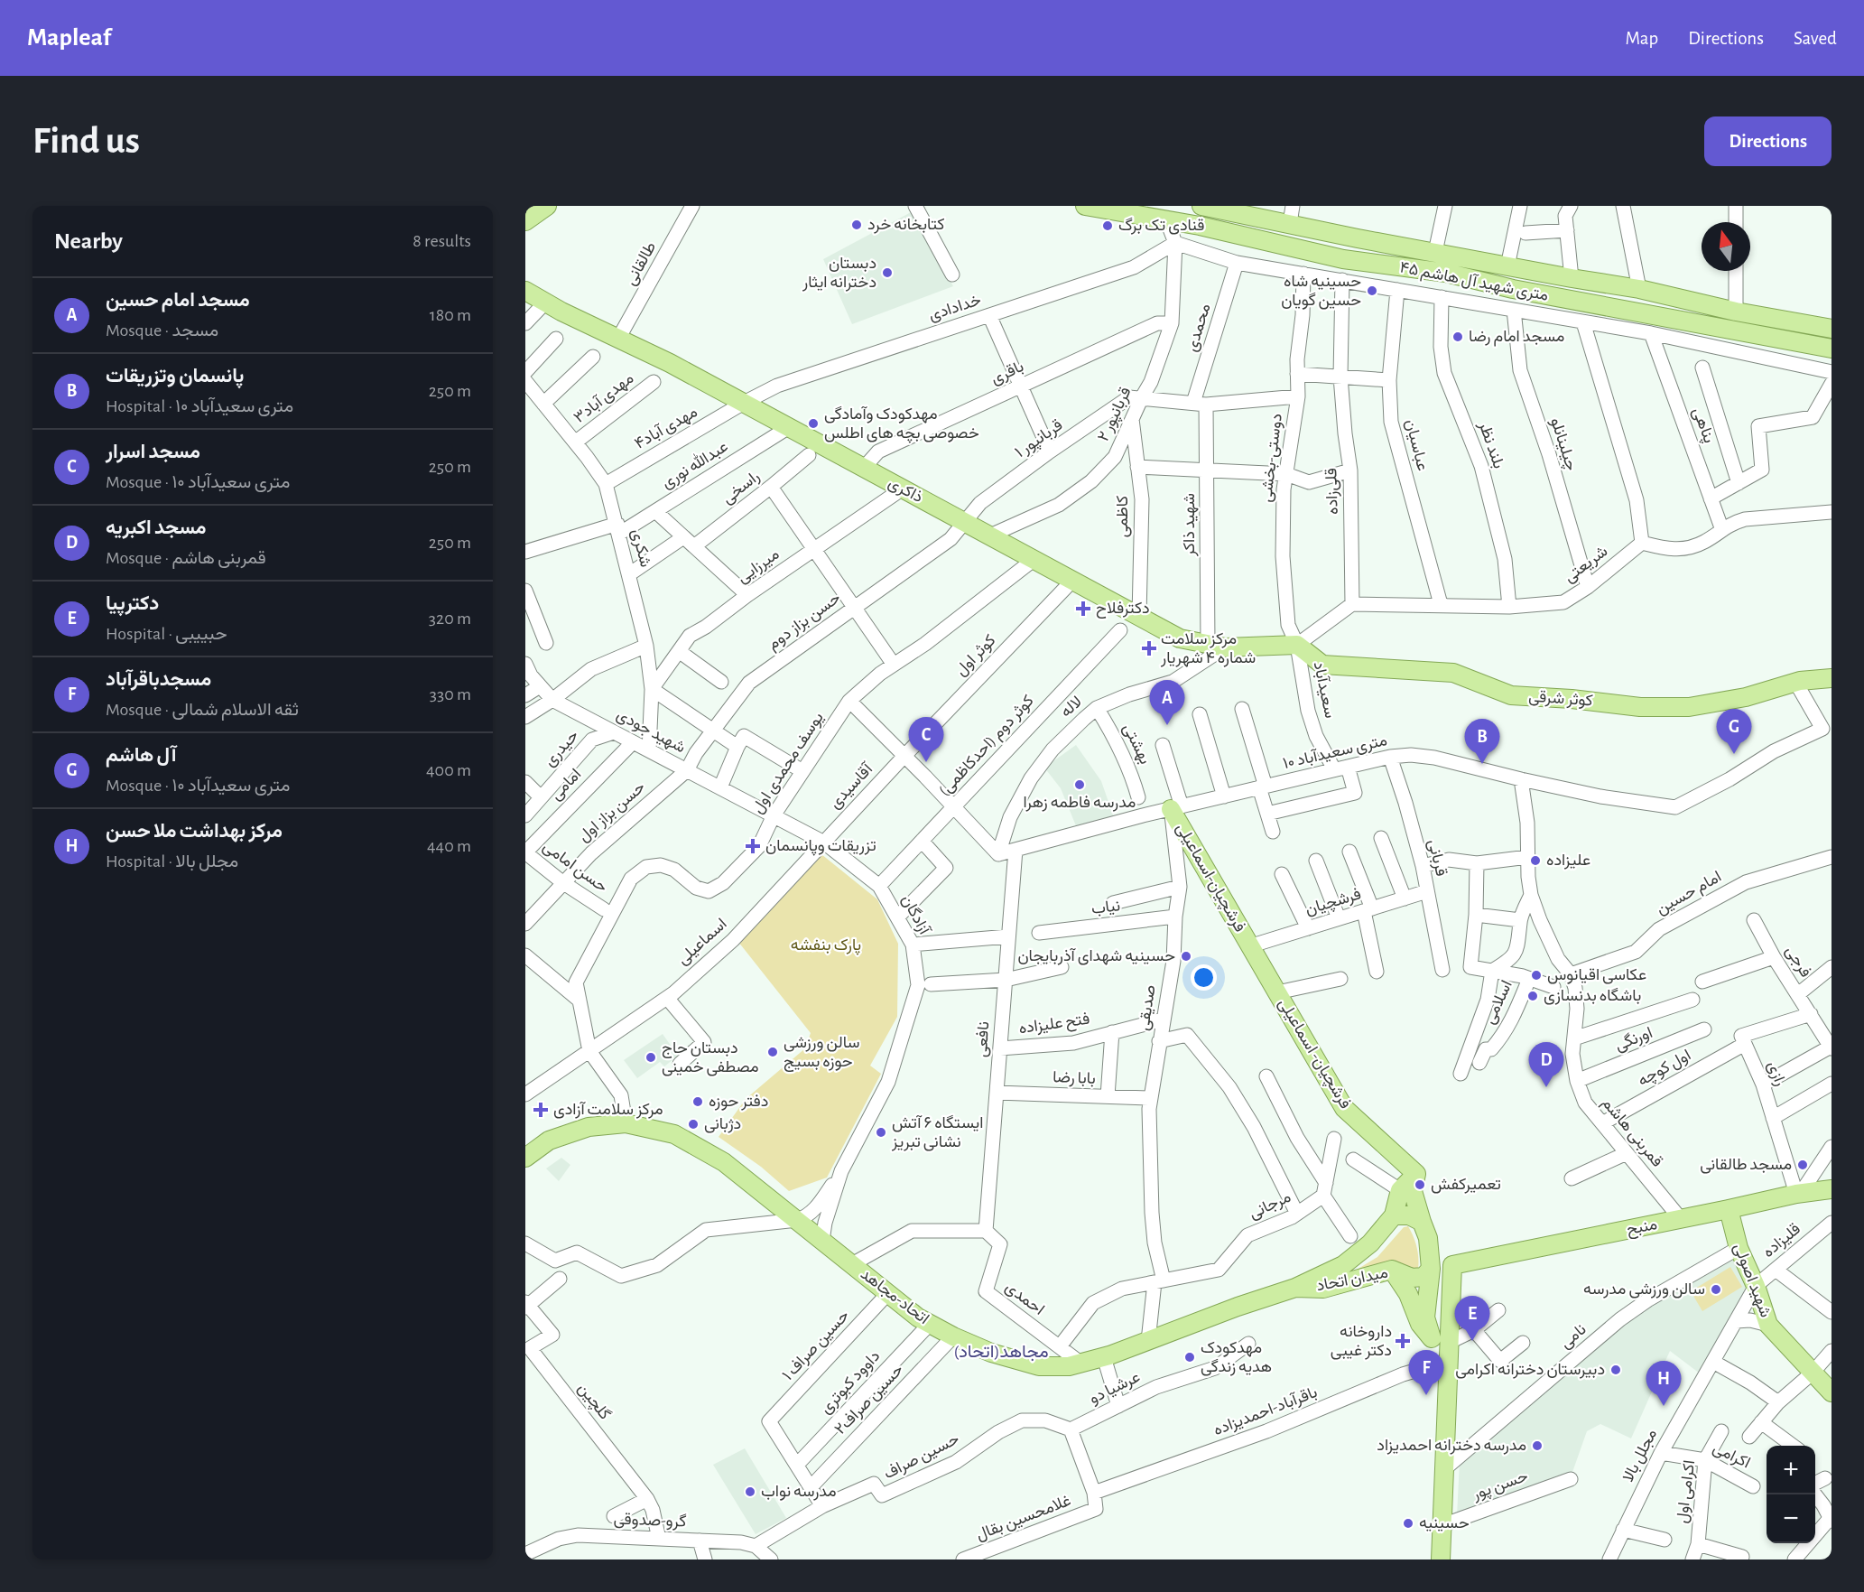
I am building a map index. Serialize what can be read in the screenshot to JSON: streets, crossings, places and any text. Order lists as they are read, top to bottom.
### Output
{
  "streets": {
    "main road": [
      "۴۵ متری شهید آل هاشم",
      "ذاکری",
      "کوثر شرقی",
      "فرشچیان-اسماعیلی",
      "فرشچیان- اسماعیلی",
      "منبح",
      "میدان اتحاد",
      "شهید اصولی",
      "اتحاد-مجاهد"
    ],
    "street": [
      "طالقانی",
      "خدادادی",
      "محمدی",
      "باقری",
      "مهدی آباد۳",
      "قربانپور ۲",
      "پناهی",
      "مهدی آباد۴",
      "قربانپور ۱",
      "چیلینانلو",
      "عباسیان",
      "بلند نظر",
      "دوستی-بخشی",
      "عبدالله نوری",
      "راسخی",
      "قلی‌زاده",
      "کاظمی",
      "شهید ذاکر",
      "شکری",
      "شریعتی",
      "میرزایی",
      "حسن بزاز دوم",
      "کوثر اول",
      "سعیدآباد",
      "لاله",
      "شهید جودی",
      "بهشتی",
      "کوثر دوم (احدکاظمی)",
      "حیدری",
      "۱۰ متری سعیدآباد",
      "یوسف محمدی اول",
      "امامی",
      "آقاسیدی",
      "حسن بزاز اول",
      "قربانی",
      "حسن امامی",
      "امام حسین",
      "فرشچیان",
      "نیاب",
      "آزادگان",
      "اسماعیلی",
      "فرجی",
      "اسلامی",
      "صدیقی",
      "فتح علیزاده",
      "نافعی",
      "اورنگی",
      "اول کوچه",
      "رازی",
      "بابا رضا",
      "قمربنی هاشم",
      "مرجانی",
      "قلیزاده",
      "احمدی",
      "نامی",
      "حسین صراف ۱",
      "داوود کبوتری",
      "عرشیا دو",
      "حسین صراف۲",
      "گلچین",
      "باقرآباد-احمدیزاده",
      "مجلل بالا",
      "اکرامی",
      "حسین صراف",
      "حسن پور",
      "اکرامی اول",
      "غلامحسین بقال",
      "گرو-صدوقی"
    ]
  },
  "crossings": [
    ["طالقانی", "ذاکری"],
    ["خدادادی", "قربانپور ۲"],
    ["خدادادی", "مهدی آباد۴"],
    ["خدادادی", "ذاکری"],
    ["محمدی", "شهید ذاکر"],
    ["باقری", "قربانپور ۲"],
    ["باقری", "ذاکری"],
    ["مهدی آباد۳", "شکری"],
    ["قربانپور ۲", "قربانپور ۱"],
    ["قربانپور ۲", "ذاکری"],
    ["قربانپور ۲", "کاظمی"],
    ["مهدی آباد۴", "ذاکری"],
    ["مهدی آباد۴", "شکری"],
    ["قربانپور ۱", "ذاکری"],
    ["قربانپور ۱", "حسن بزاز دوم"],
    ["چیلینانلو", "شریعتی"],
    ["عباسیان", "شریعتی"],
    ["بلند نظر", "شریعتی"],
    ["دوستی-بخشی", "ذاکری"],
    ["دوستی-بخشی", "سعیدآباد"],
    ["دوستی-بخشی", "کوثر شرقی"],
    ["عبدالله نوری", "ذاکری"],
    ["عبدالله نوری", "شکری"],
    ["راسخی", "شکری"],
    ["ذاکری", "کاظمی"],
    ["ذاکری", "شهید ذاکر"],
    ["ذاکری", "میرزایی"],
    ["ذاکری", "حسن بزاز دوم"],
    ["ذاکری", "کوثر اول"],
    ["ذاکری", "سعیدآباد"],
    ["ذاکری", "کوثر شرقی"],
    ["ذاکری", "لاله"],
    ["ذاکری", "یوسف محمدی اول"],
    ["قلی‌زاده", "شریعتی"],
    ["شهید ذاکر", "لاله"],
    ["شکری", "میرزایی"],
    ["شکری", "شهید جودی"],
    ["حسن بزاز دوم", "شهید جودی"],
    ["حسن بزاز دوم", "حسن بزاز اول"],
    ["کوثر اول", "آقاسیدی"],
    ["سعیدآباد", "کوثر شرقی"],
    ["سعیدآباد", "۱۰ متری سعیدآباد"],
    ["کوثر شرقی", "۱۰ متری سعیدآباد"],
    ["لاله", "بهشتی"],
    ["لاله", "۱۰ متری سعیدآباد"],
    ["شهید جودی", "حیدری"],
    ["شهید جودی", "یوسف محمدی اول"],
    ["شهید جودی", "امامی"],
    ["شهید جودی", "حسن بزاز اول"],
    ["شهید جودی", "آزادگان"],
    ["کوثر دوم (احدکاظمی)", "آزادگان"],
    ["۱۰ متری سعیدآباد", "قربانی"],
    ["۱۰ متری سعیدآباد", "فرشچیان-اسماعیلی"],
    ["۱۰ متری سعیدآباد", "صدیقی"],
    ["۱۰ متری سعیدآباد", "نافعی"],
    ["۱۰ متری سعیدآباد", "قمربنی هاشم"],
    ["یوسف محمدی اول", "آزادگان"],
    ["یوسف محمدی اول", "اسماعیلی"],
    ["یوسف محمدی اول", "اتحاد-مجاهد"],
    ["امامی", "حسن امامی"],
    ["آقاسیدی", "آزادگان"],
    ["آقاسیدی", "اسماعیلی"],
    ["حسن بزاز اول", "حسن امامی"],
    ["قربانی", "فرشچیان"],
    ["فرشچیان-اسماعیلی", "فرشچیان"],
    ["فرشچیان-اسماعیلی", "صدیقی"],
    ["فرشچیان-اسماعیلی", "فرشچیان- اسماعیلی"],
    ["امام حسین", "قمربنی هاشم"],
    ["فرشچیان", "فرشچیان- اسماعیلی"],
    ["نیاب", "صدیقی"],
    ["آزادگان", "اسماعیلی"],
    ["صدیقی", "فتح علیزاده"],
    ["صدیقی", "بابا رضا"],
    ["صدیقی", "مرجانی"],
    ["فتح علیزاده", "نافعی"],
    ["نافعی", "بابا رضا"],
    ["نافعی", "احمدی"],
    ["اورنگی", "قمربنی هاشم"],
    ["اول کوچه", "رازی"],
    ["اول کوچه", "قمربنی هاشم"],
    ["رازی", "منبح"],
    ["قمربنی هاشم", "منبح"],
    ["مرجانی", "احمدی"],
    ["منبح", "شهید اصولی"],
    ["قلیزاده", "شهید اصولی"],
    ["قلیزاده", "مجلل بالا"],
    ["میدان اتحاد", "اتحاد-مجاهد"],
    ["شهید اصولی", "نامی"],
    ["شهید اصولی", "مجلل بالا"],
    ["اتحاد-مجاهد", "احمدی"],
    ["اتحاد-مجاهد", "حسین صراف ۱"],
    ["اتحاد-مجاهد", "داوود کبوتری"],
    ["اتحاد-مجاهد", "حسین صراف۲"],
    ["حسین صراف ۱", "داوود کبوتری"],
    ["عرشیا دو", "حسین صراف"],
    ["گلچین", "گرو-صدوقی"],
    ["باقرآباد-احمدیزاده", "غلامحسین بقال"],
    ["مجلل بالا", "اکرامی"],
    ["اکرامی", "اکرامی اول"],
    ["حسین صراف", "گرو-صدوقی"]
  ],
  "districts": ["مجاهد(اتحاد)"],
  "parks": ["پارک بنفشه"],
  "places": {
    "other": [
      "کتابخانه خرد",
      "قنادی تک برگ",
      "دبستان دخترانه ایثار",
      "حسینیه شاه حسین گویان",
      "مسجد امام رضا",
      "مهدکودک وآمادگی خصوصی بچه های اطلس",
      "مدرسه فاطمه زهرا",
      "علیزاده",
      "حسینیه شهدای آذربایجان",
      "عکاسی اقیانوس",
      "باشگاه بدنسازی",
      "سالن ورزشی حوزه بسیج",
      "دبستان حاج مصطفی خمینی",
      "دفتر حوزه",
      "دژبانی",
      "ایستگاه ۶ آتش نشانی تبریز",
      "مسجد طالقانی",
      "تعمیرکفش",
      "سالن ورزشی مدرسه",
      "مهدکودک هدیه زندگی",
      "دبیرستان دخترانه اکرامی",
      "مدرسه دخترانه احمدیزاد",
      "مدرسه نواب",
      "حسینیه"
    ],
    "health": [
      "دکترفلاح",
      "مرکز سلامت شماره ۴ شهریار",
      "تزریقات وپانسمان",
      "مرکز سلامت آزادی",
      "داروخانه دکتر غیبی"
    ]
  },
  "north": "top",
  "page": {
    "header": "Mapleaf",
    "nav": ["Map", "Directions", "Saved"],
    "buttons": "Directions",
    "title": "Find us",
    "heading": ["Nearby", "8 results"],
    "list": [
      {
        "mark": "A",
        "name": "مسجد امام حسین",
        "note": "Mosque · مسجد",
        "value": "180 m"
      },
      {
        "mark": "B",
        "name": "پانسمان وتزریقات",
        "note": "Hospital · ۱۰ متری سعیدآباد",
        "value": "250 m"
      },
      {
        "mark": "C",
        "name": "مسجد اسرار",
        "note": "Mosque · ۱۰ متری سعیدآباد",
        "value": "250 m"
      },
      {
        "mark": "D",
        "name": "مسجد اکبریه",
        "note": "Mosque · قمربنی هاشم",
        "value": "250 m"
      },
      {
        "mark": "E",
        "name": "دکترپیا",
        "note": "Hospital · حبییبی",
        "value": "320 m"
      },
      {
        "mark": "F",
        "name": "مسجدباقرآباد",
        "note": "Mosque · ثقه الاسلام شمالی",
        "value": "330 m"
      },
      {
        "mark": "G",
        "name": "آل هاشم",
        "note": "Mosque · ۱۰ متری سعیدآباد",
        "value": "400 m"
      },
      {
        "mark": "H",
        "name": "مرکز بهداشت ملا حسن",
        "note": "Hospital · مجلل بالا",
        "value": "440 m"
      }
    ],
    "pins": [
      "A",
      "G",
      "C",
      "B",
      "D",
      "E",
      "F",
      "H"
    ],
    "map_buttons": ["+", "−"]
  }
}
